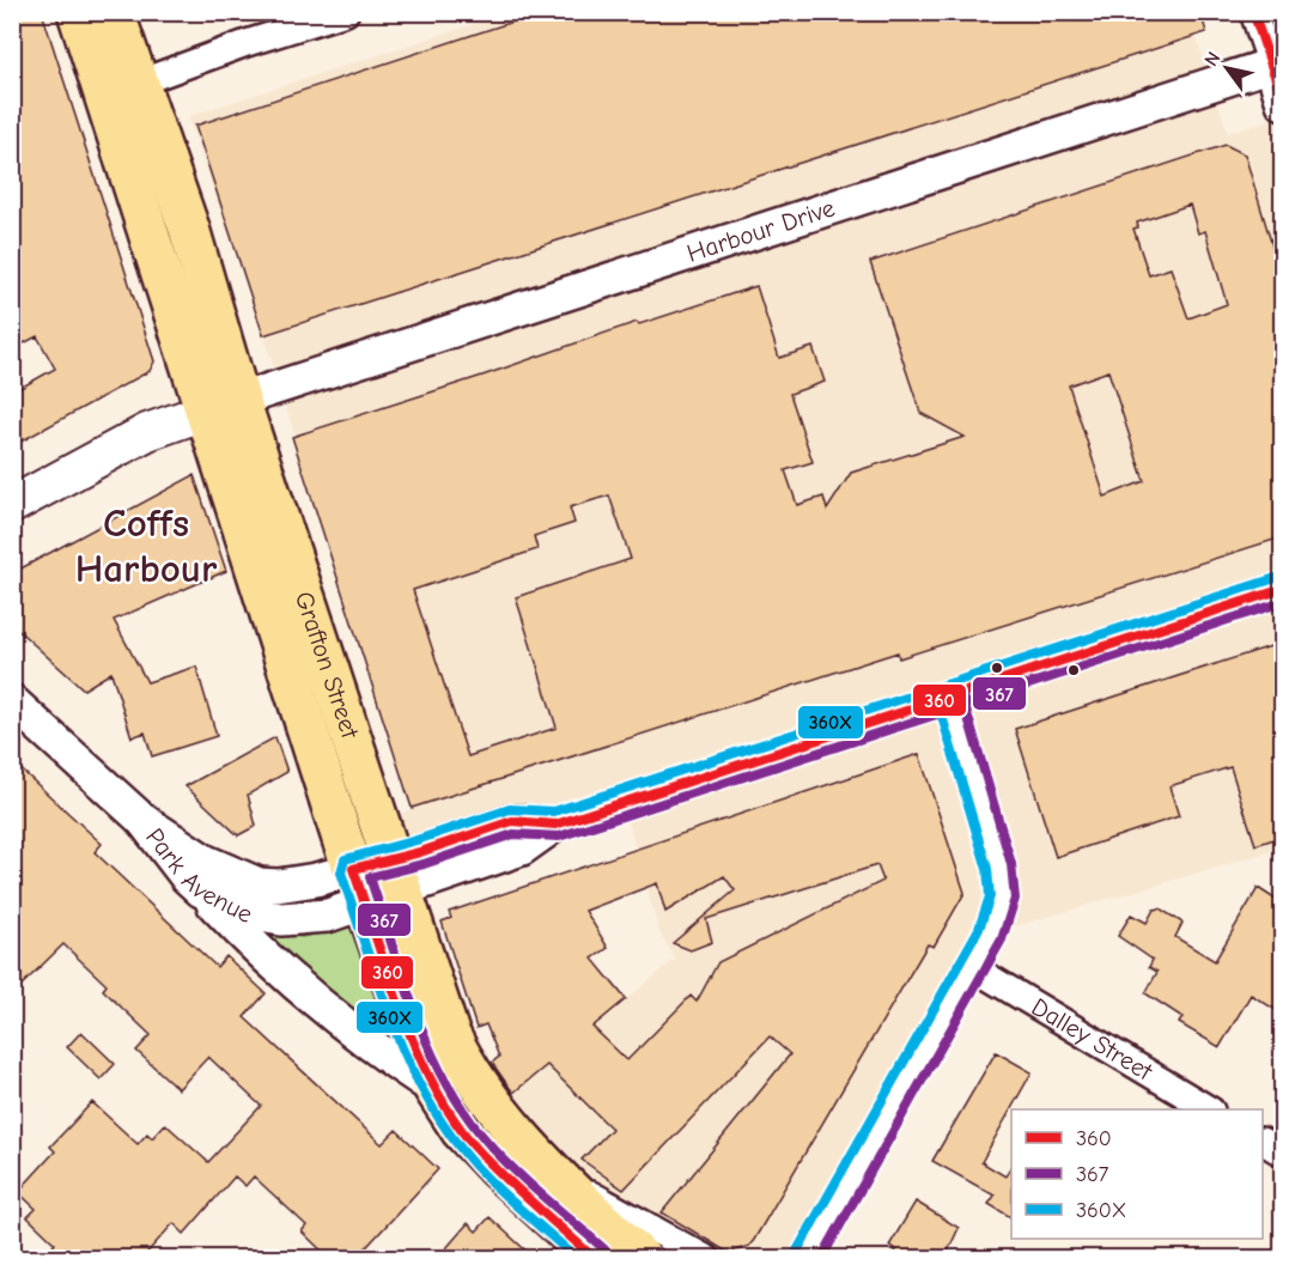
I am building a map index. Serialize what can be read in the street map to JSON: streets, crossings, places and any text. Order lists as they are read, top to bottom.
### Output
{
  "streets": {
    "highway": ["Grafton Street"],
    "street": ["Harbour Drive", "Park Avenue", "Dalley Street"]
  },
  "crossings": [
    ["Harbour Drive", "Grafton Street"],
    ["Grafton Street", "Park Avenue"]
  ],
  "districts": ["Coffs Harbour"],
  "lines": ["transit line 360", "transit line 360X", "transit line 367"],
  "legend": ["360", "367", "360X"],
  "north": "top left"
}
